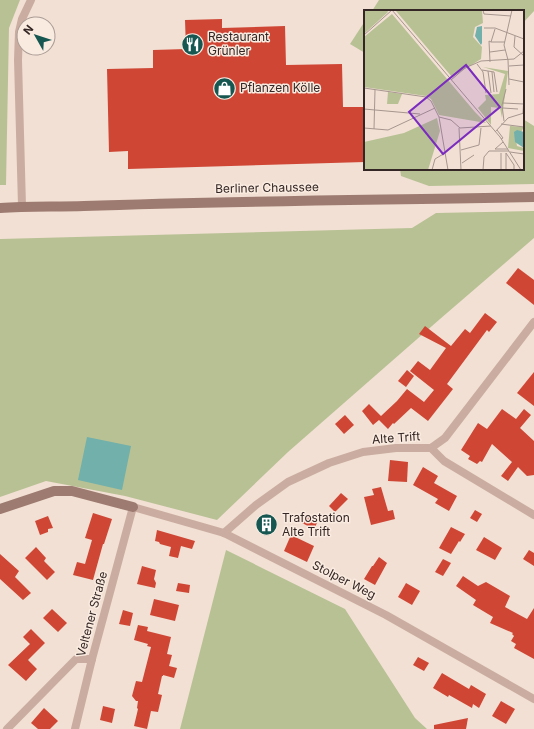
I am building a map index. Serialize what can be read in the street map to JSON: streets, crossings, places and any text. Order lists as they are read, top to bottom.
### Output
{
  "streets": {
    "main road": ["Berliner Chaussee"],
    "street": ["Alte Trift", "Stolper Weg", "Veltener Straße"]
  },
  "crossings": [
    ["Alte Trift", "Stolper Weg"],
    ["Stolper Weg", "Veltener Straße"]
  ],
  "places": {
    "restaurant": ["Restaurant Grünler"],
    "shop": ["Pflanzen Kölle"],
    "building": ["Trafostation Alte Trift"]
  },
  "north": "top left"
}
